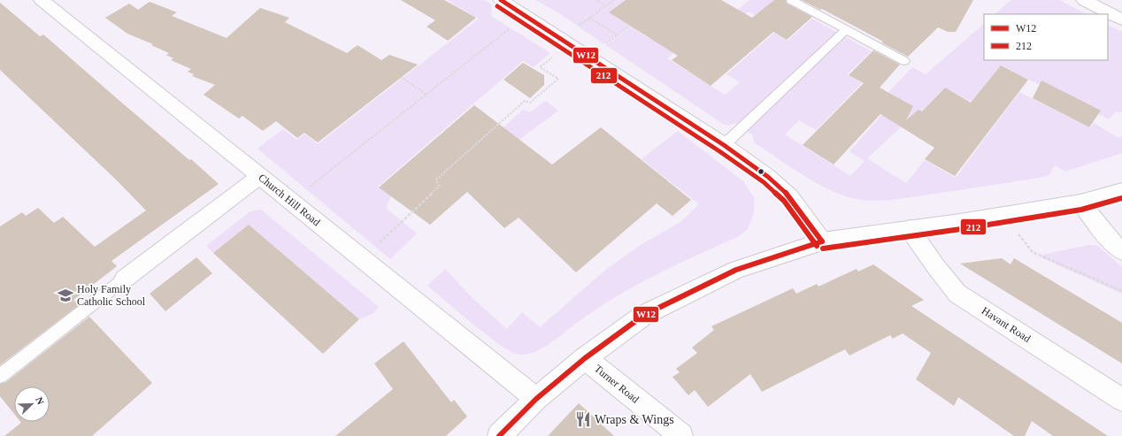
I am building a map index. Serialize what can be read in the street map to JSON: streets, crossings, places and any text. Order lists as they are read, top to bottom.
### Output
{
  "streets": {
    "street": ["Church Hill Road", "Havant Road", "Turner Road"]
  },
  "places": {
    "school or university": ["Holy Family Catholic School"],
    "restaurant": ["Wraps & Wings"]
  },
  "lines": ["transit line W12", "transit line 212"],
  "legend": ["W12", "212"],
  "north": "top right"
}
